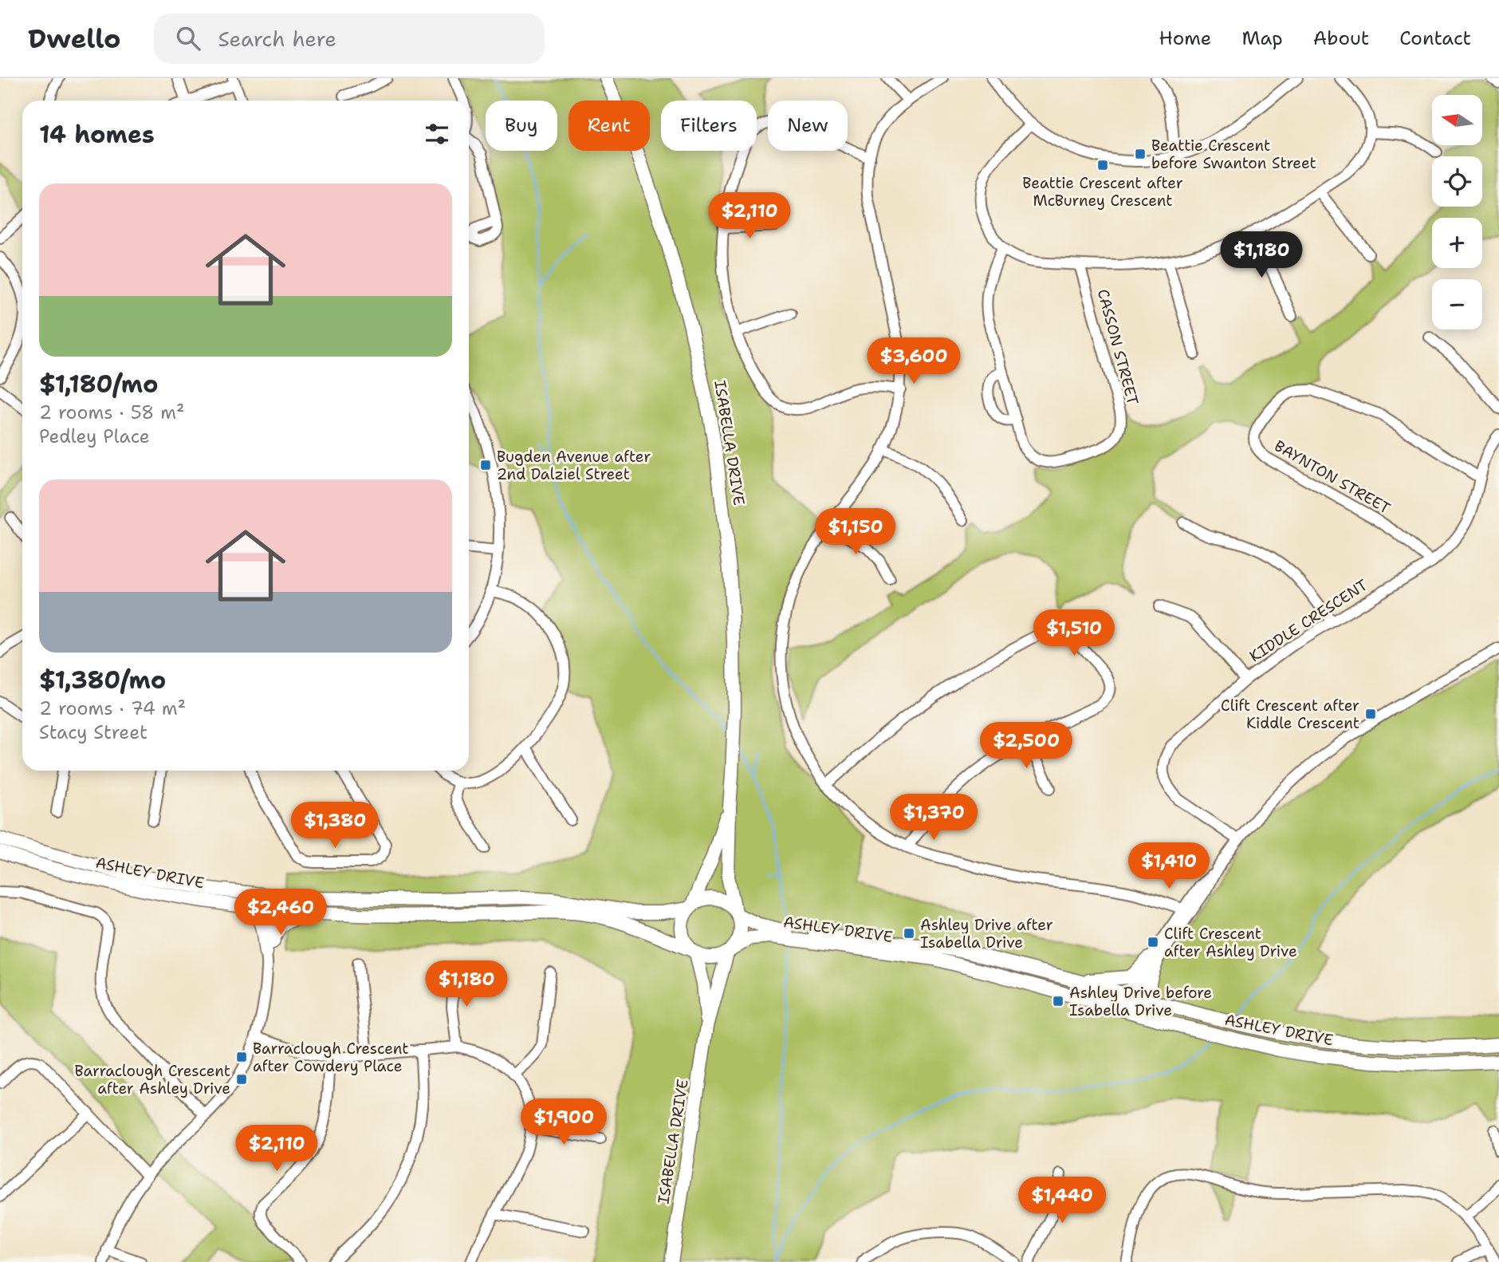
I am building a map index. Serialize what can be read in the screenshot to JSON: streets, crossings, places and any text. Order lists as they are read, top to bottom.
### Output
{
  "streets": {
    "main road": ["ISABELLA DRIVE", "ASHLEY DRIVE"],
    "street": ["CASSON STREET", "BAYNTON STREET", "KIDDLE CRESCENT"]
  },
  "crossings": [
    ["ISABELLA DRIVE", "ASHLEY DRIVE"],
    ["BAYNTON STREET", "KIDDLE CRESCENT"]
  ],
  "places": {
    "transit": [
      "Beattie Crescent before Swanton Street",
      "Beattie Crescent after McBurney Crescent",
      "Bugden Avenue after 2nd Dalziel Street",
      "Clift Crescent after Kiddle Crescent",
      "Ashley Drive after Isabella Drive",
      "Clift Crescent after Ashley Drive",
      "Ashley Drive before Isabella Drive",
      "Barraclough Crescent after Cowdery Place",
      "Barraclough Crescent after Ashley Drive"
    ]
  },
  "north": "left",
  "page": {
    "header": "Dwello",
    "search": "Search here",
    "nav": [
      "Home",
      "Map",
      "About",
      "Contact"
    ],
    "map_buttons": ["+", "−"],
    "chip": [
      "Buy",
      "Rent",
      "Filters",
      "New"
    ],
    "heading": "14 homes",
    "list": [
      {
        "name": "$1,180/mo",
        "note": "2 rooms · 58 m² · Pedley Place"
      },
      {
        "name": "$1,380/mo",
        "note": "2 rooms · 74 m² · Stacy Street"
      }
    ],
    "price": [
      "$2,110",
      "$1,180",
      "$3,600",
      "$1,150",
      "$1,510",
      "$2,500",
      "$1,370",
      "$1,380",
      "$1,410",
      "$2,460",
      "$1,180",
      "$1,900",
      "$2,110",
      "$1,440"
    ]
  }
}
